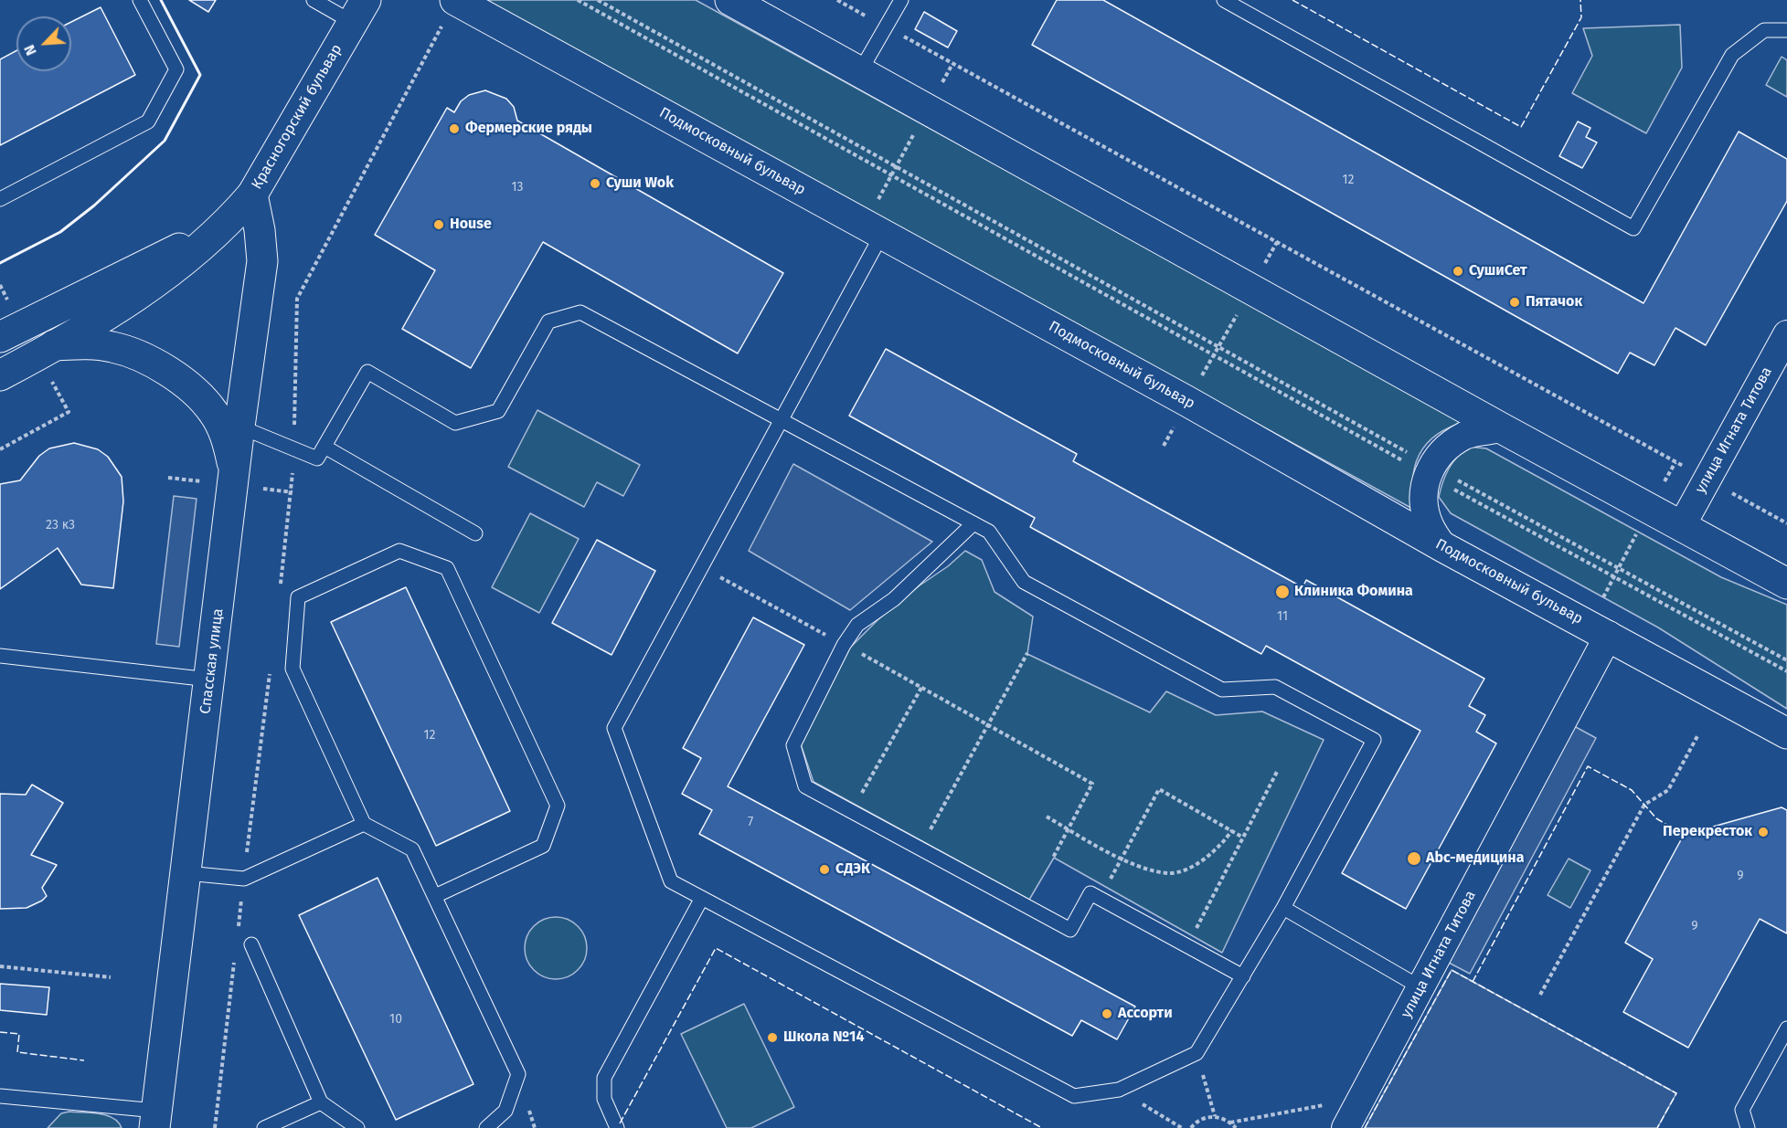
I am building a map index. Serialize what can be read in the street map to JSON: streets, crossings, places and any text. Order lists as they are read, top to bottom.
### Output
{
  "streets": {
    "street": [
      "Красногорский бульвар",
      "Подмосковный бульвар",
      "улица Игната Титова",
      "Спасская улица"
    ]
  },
  "crossings": [
    ["Красногорский бульвар", "Спасская улица"],
    ["Подмосковный бульвар", "улица Игната Титова"]
  ],
  "places": [
    "Фермерские ряды",
    "Суши Wok",
    "House",
    "СушиСет",
    "Пятачок",
    "Клиника Фомина",
    "Перекресток",
    "Abc-медицина",
    "СДЭК",
    "Ассорти",
    "Школа №14"
  ],
  "house_numbers": [
    "12",
    "13",
    "23 к3",
    "11",
    "12",
    "7",
    "9",
    "9",
    "10"
  ],
  "north": "bottom left"
}
